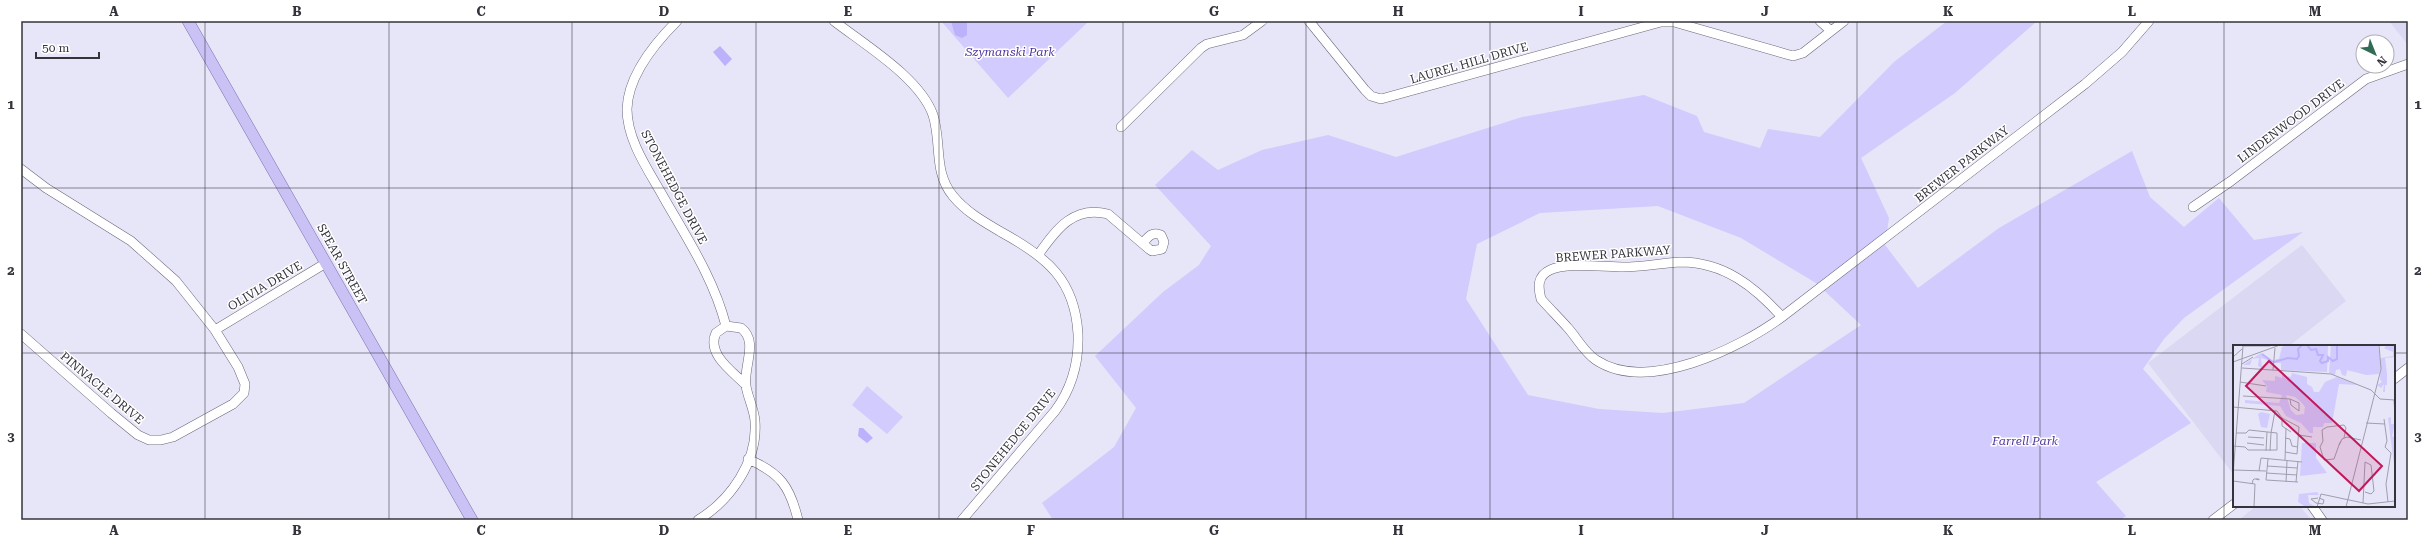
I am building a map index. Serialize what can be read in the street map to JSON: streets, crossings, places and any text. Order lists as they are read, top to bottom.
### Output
{
  "streets": {
    "main road": ["SPEAR STREET"],
    "street": [
      "LAUREL HILL DRIVE",
      "LINDENWOOD DRIVE",
      "BREWER PARKWAY",
      "STONEHEDGE DRIVE",
      "OLIVIA DRIVE",
      "PINNACLE DRIVE"
    ]
  },
  "crossings": [
    ["SPEAR STREET", "OLIVIA DRIVE"],
    ["OLIVIA DRIVE", "PINNACLE DRIVE"]
  ],
  "parks": ["Szymanski Park", "Farrell Park"],
  "scale_bar": "50 m",
  "north": "bottom right",
  "grid": {
    "columns": [
      "A",
      "B",
      "C",
      "D",
      "E",
      "F",
      "G",
      "H",
      "I",
      "J",
      "K",
      "L",
      "M"
    ],
    "rows": ["1", "2", "3"]
  }
}
